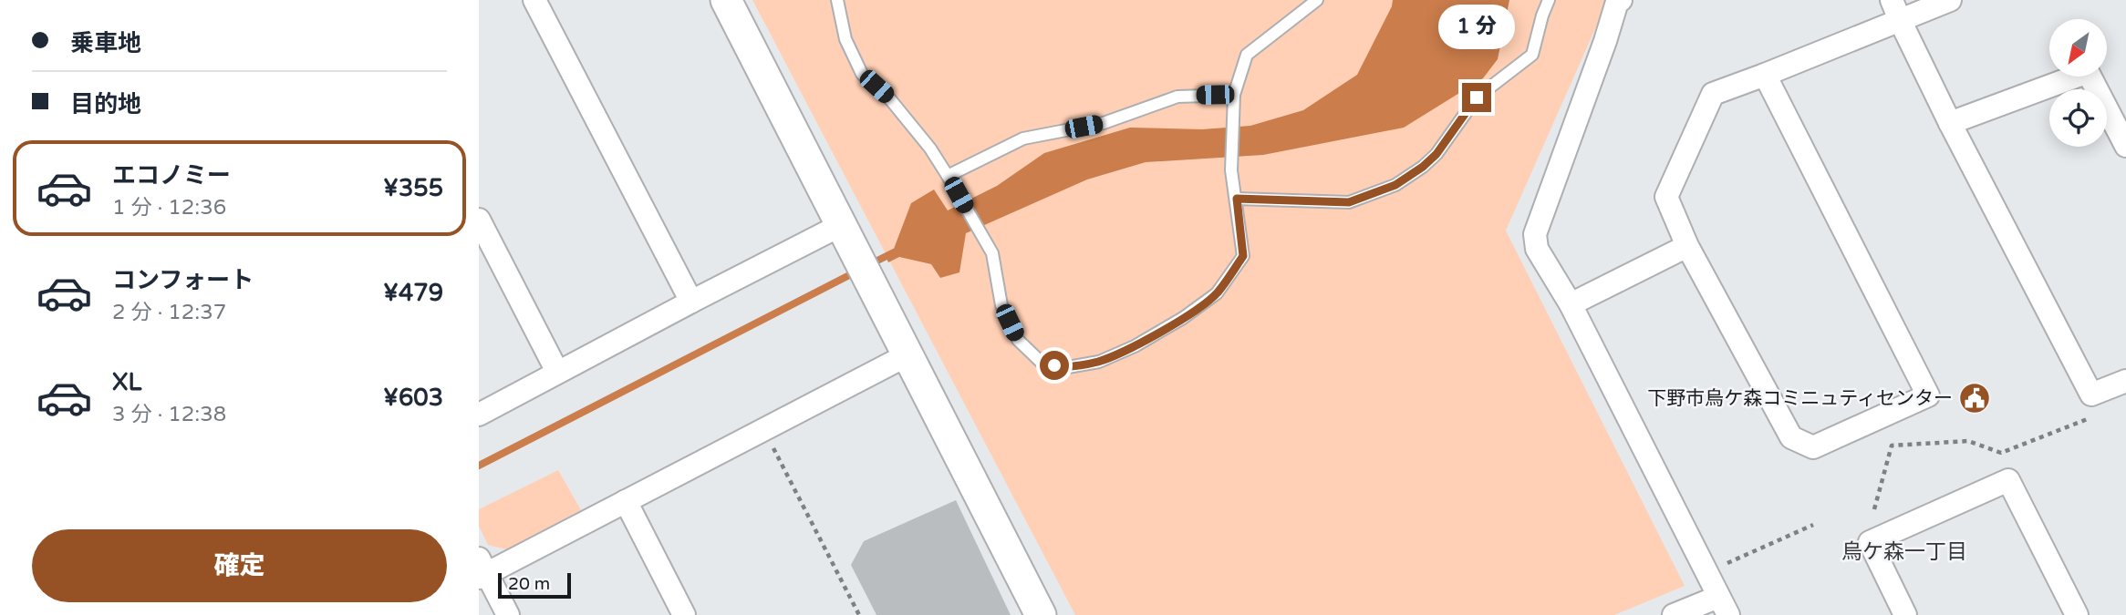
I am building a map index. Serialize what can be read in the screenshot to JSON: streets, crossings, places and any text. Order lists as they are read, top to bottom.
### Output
{
  "districts": ["烏ケ森一丁目"],
  "places": {
    "public building": ["下野市烏ケ森コミニュティセンター"]
  },
  "scale_bar": "20 m",
  "north": "bottom left",
  "page": {
    "banner": ["乗車地", "目的地"],
    "bubble": "1 分",
    "list": [
      {
        "name": "エコノミー",
        "note": "1 分 · 12:36",
        "value": "¥355"
      },
      {
        "name": "コンフォート",
        "note": "2 分 · 12:37",
        "value": "¥479"
      },
      {
        "name": "XL",
        "note": "3 分 · 12:38",
        "value": "¥603"
      }
    ],
    "buttons": "確定",
    "scale": "20 m"
  }
}
